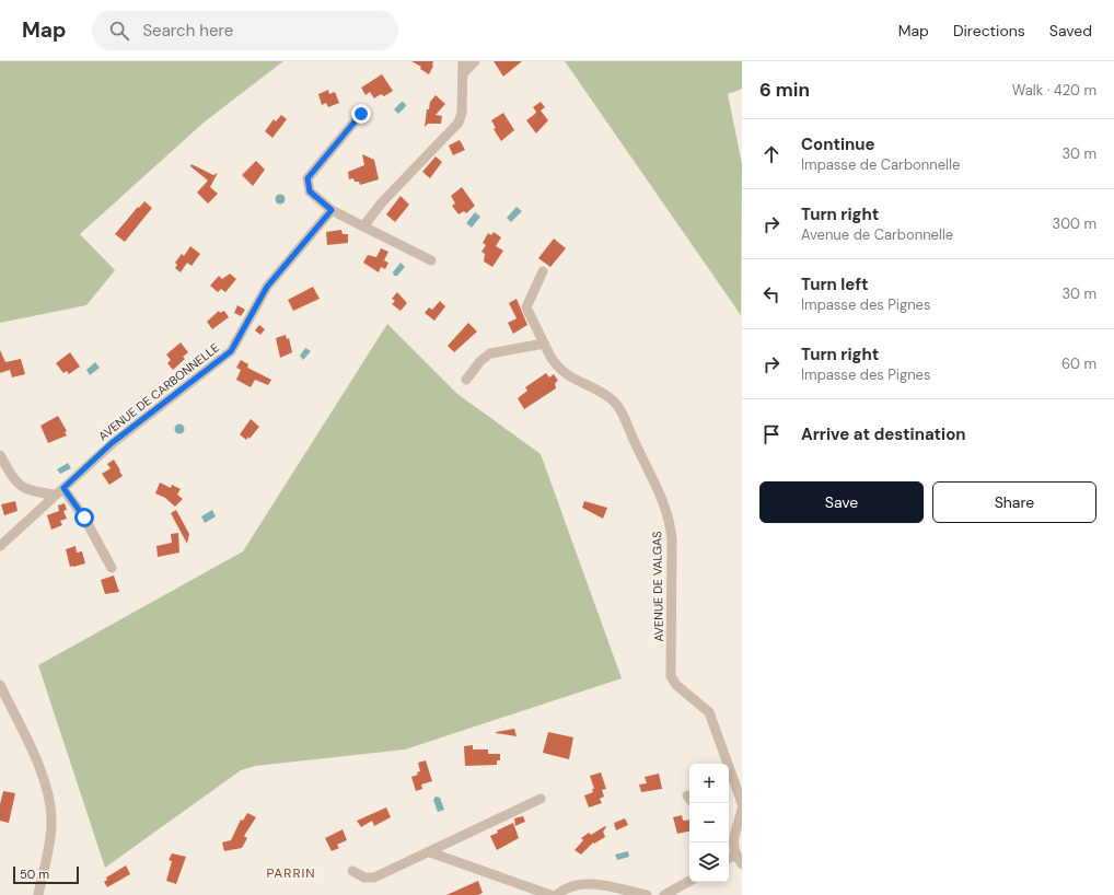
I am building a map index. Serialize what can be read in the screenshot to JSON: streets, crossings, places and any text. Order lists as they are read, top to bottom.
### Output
{
  "streets": {
    "street": ["AVENUE DE CARBONNELLE", "AVENUE DE VALGAS"]
  },
  "districts": ["PARRIN"],
  "scale_bar": "50 m",
  "page": {
    "header": "Map",
    "search": "Search here",
    "nav": ["Map", "Directions", "Saved"],
    "heading": ["6 min", "Walk · 420 m"],
    "list": [
      ["Continue", "Impasse de Carbonnelle", "30 m"],
      ["Turn right", "Avenue de Carbonnelle", "300 m"],
      ["Turn left", "Impasse des Pignes", "30 m"],
      ["Turn right", "Impasse des Pignes", "60 m"],
      "Arrive at destination"
    ],
    "buttons": ["Save", "Share"],
    "map_buttons": ["+", "−"],
    "scale": "50 m"
  }
}
